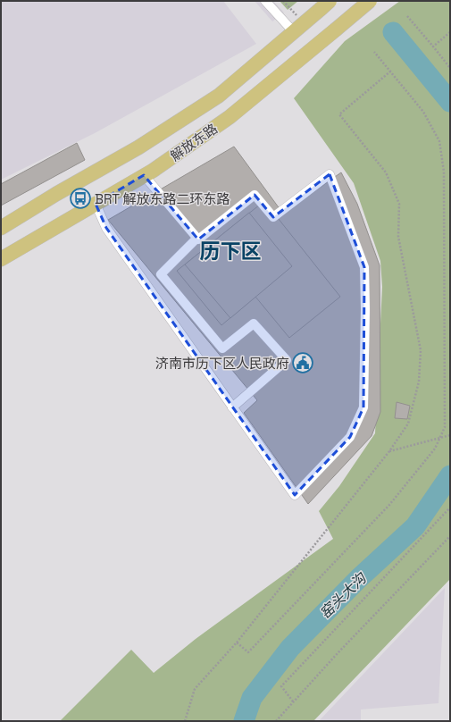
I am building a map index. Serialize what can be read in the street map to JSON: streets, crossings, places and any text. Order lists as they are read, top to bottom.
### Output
{
  "streets": {
    "main road": ["解放东路"]
  },
  "districts": ["历下区"],
  "water": ["窑头大沟"],
  "places": {
    "bus stop": ["BRT 解放东路二环东路"],
    "public building": ["济南市历下区人民政府"]
  }
}
